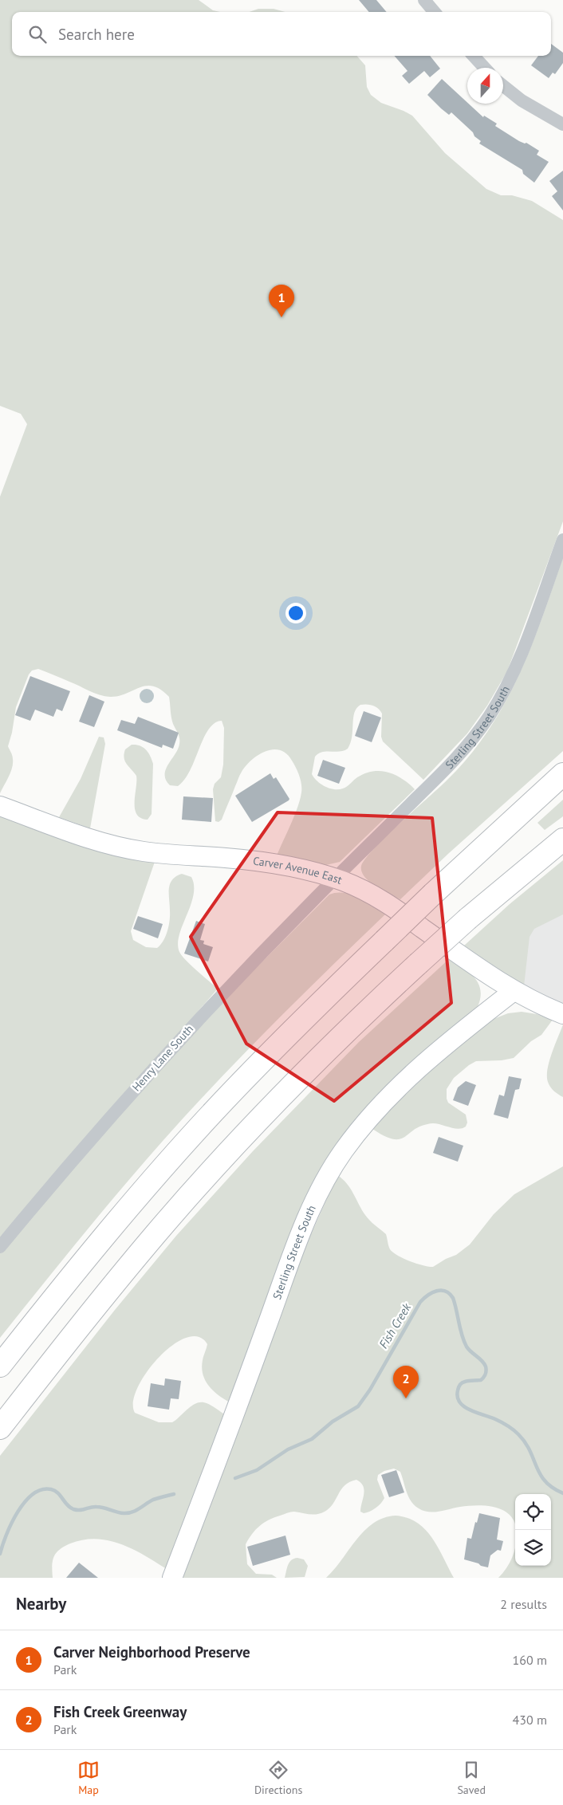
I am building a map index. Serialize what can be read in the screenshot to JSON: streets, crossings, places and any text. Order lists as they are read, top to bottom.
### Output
{
  "streets": {
    "street": ["Sterling Street South", "Carver Avenue East", "Henry Lane South"]
  },
  "crossings": [
    ["Sterling Street South", "Carver Avenue East"],
    ["Sterling Street South", "Henry Lane South"],
    ["Carver Avenue East", "Henry Lane South"]
  ],
  "water": ["Fish Creek"],
  "north": "top",
  "page": {
    "search": "Search here",
    "pins": ["1", "2"],
    "heading": ["Nearby", "2 results"],
    "list": [
      {
        "mark": "1",
        "name": "Carver Neighborhood Preserve",
        "note": "Park",
        "value": "160 m"
      },
      {
        "mark": "2",
        "name": "Fish Creek Greenway",
        "note": "Park",
        "value": "430 m"
      }
    ],
    "nav": ["Map", "Directions", "Saved"]
  }
}
